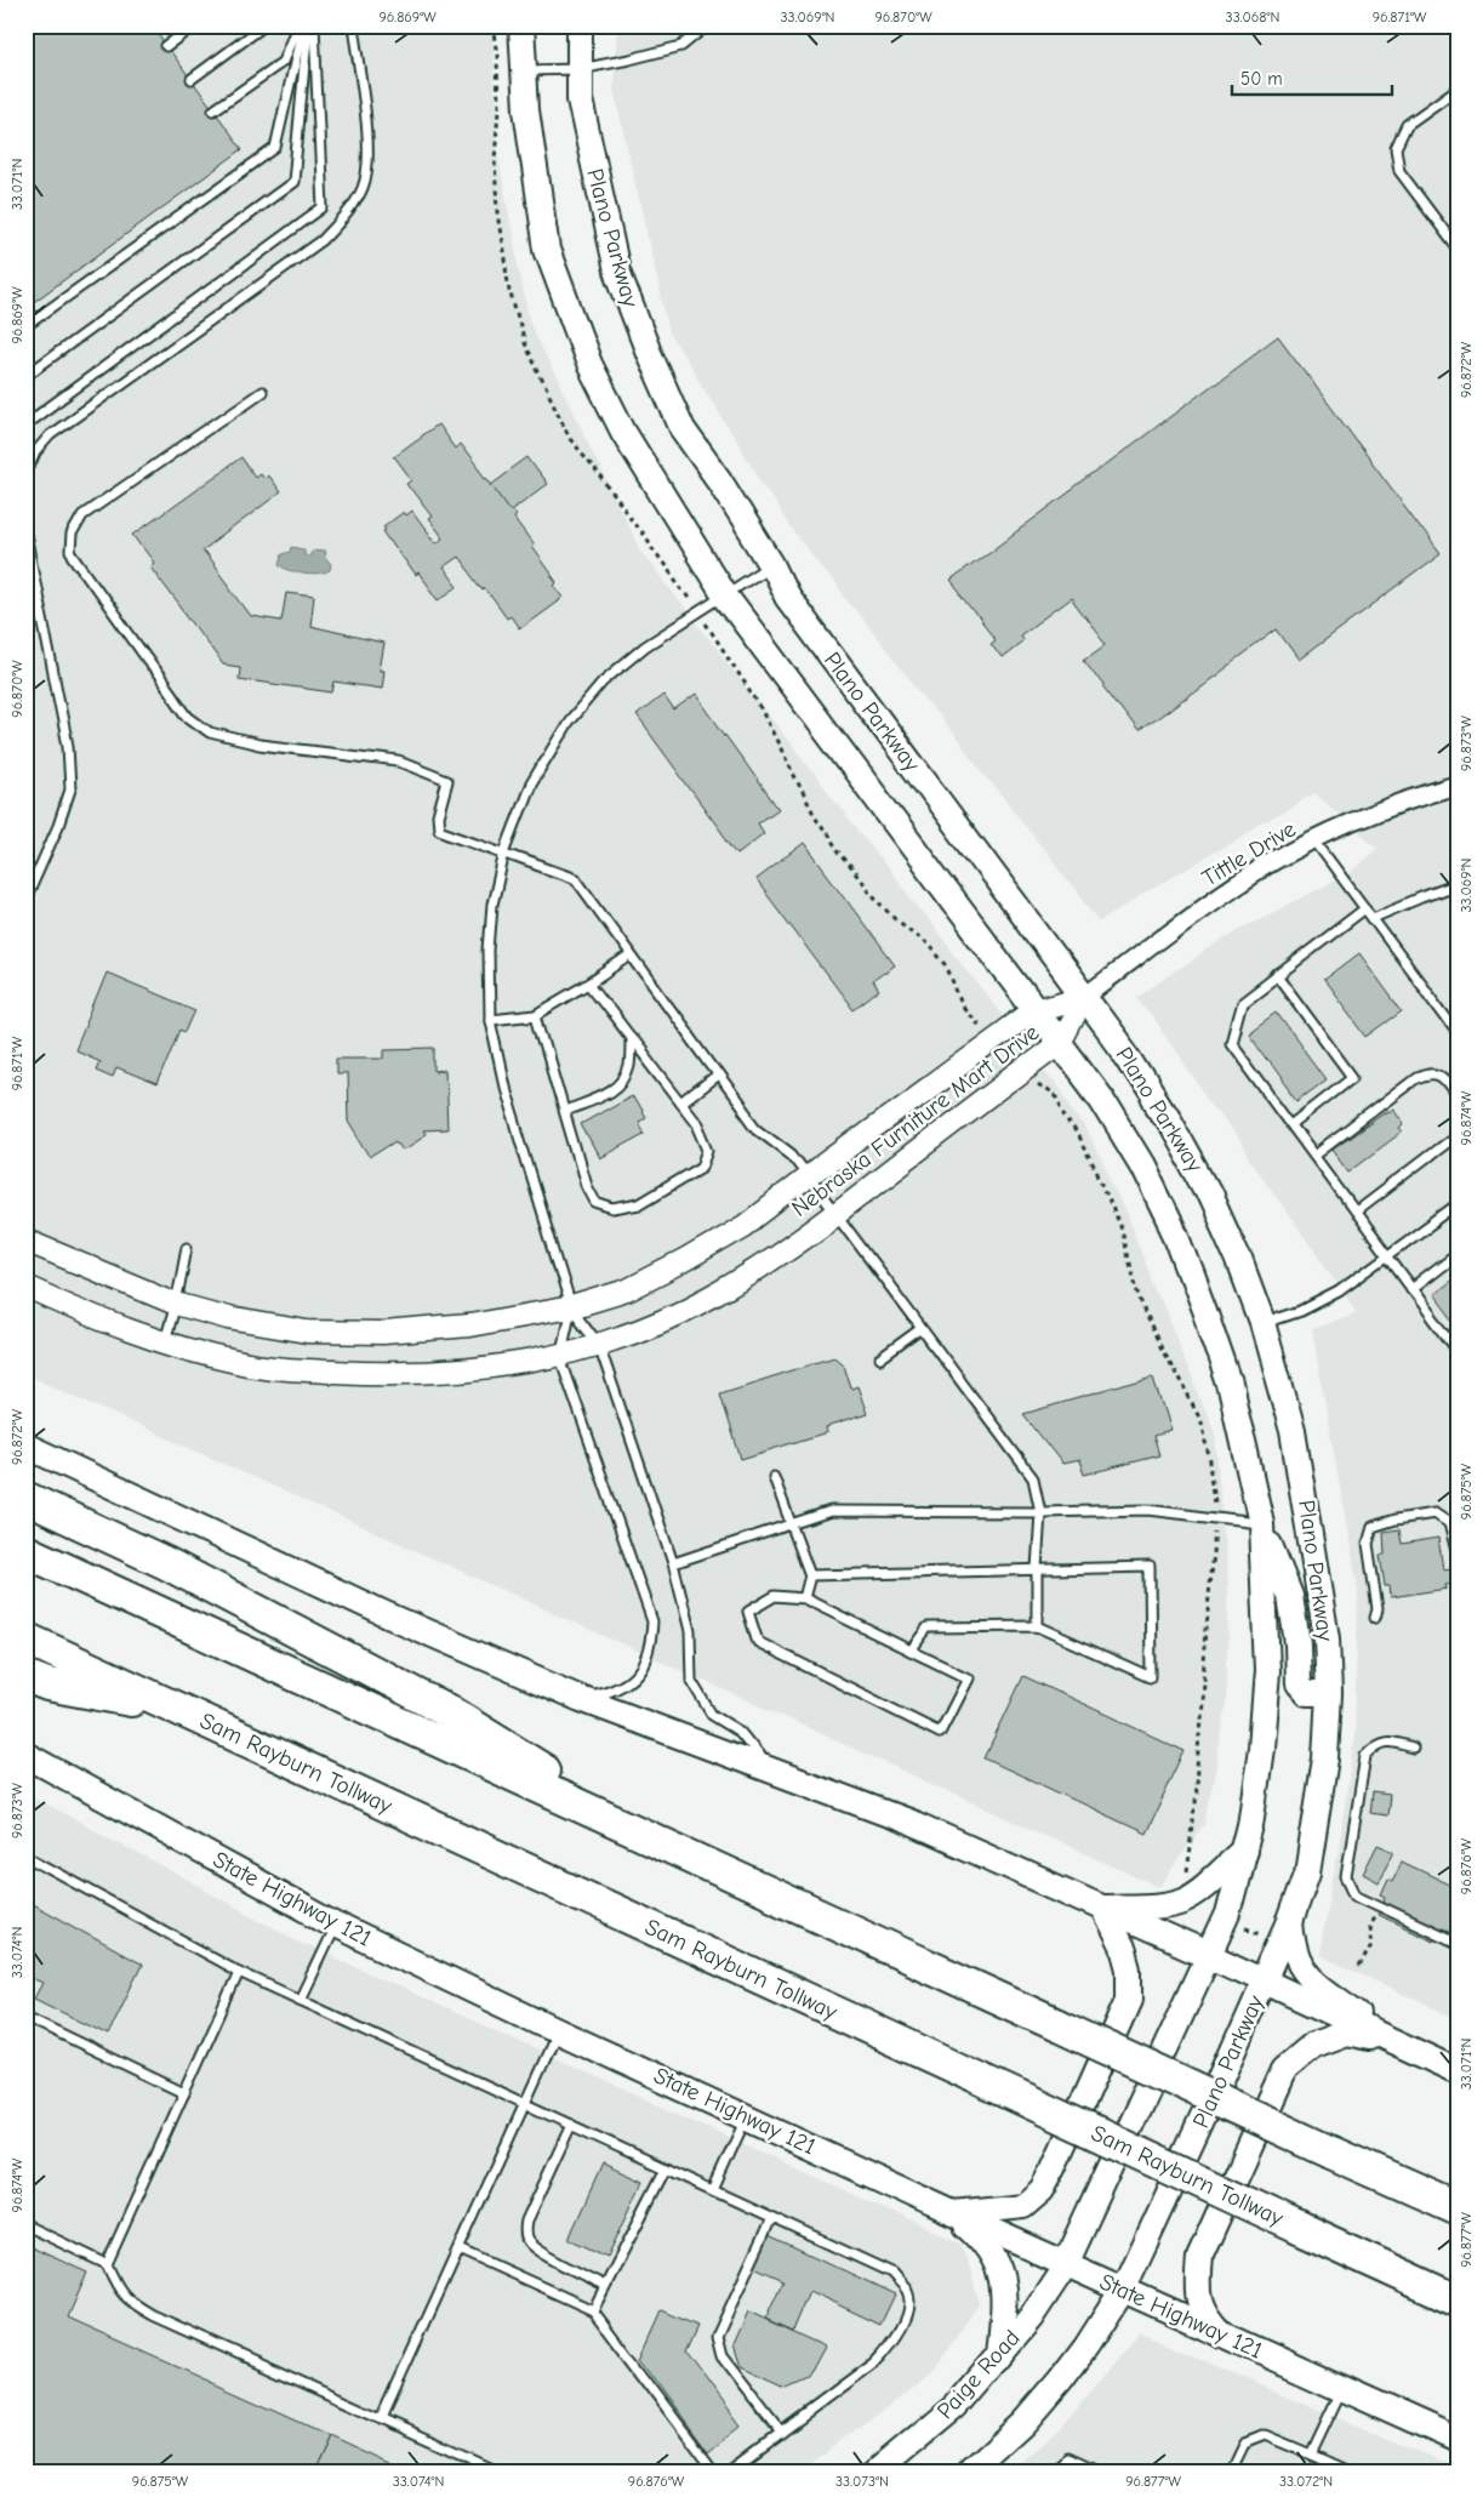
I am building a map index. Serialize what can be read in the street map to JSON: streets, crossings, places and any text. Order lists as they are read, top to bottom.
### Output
{
  "streets": {
    "highway": ["Sam Rayburn Tollway"],
    "main road": ["Plano Parkway", "State Highway 121", "Paige Road"],
    "street": ["Tittle Drive", "Nebraska Furniture Mart Drive"]
  },
  "crossings": [
    ["Plano Parkway", "Tittle Drive"],
    ["Plano Parkway", "Nebraska Furniture Mart Drive"],
    ["Plano Parkway", "State Highway 121"],
    ["Plano Parkway", "Paige Road"],
    ["Tittle Drive", "Nebraska Furniture Mart Drive"],
    ["State Highway 121", "Paige Road"]
  ],
  "scale_bar": "50 m",
  "coordinates": [
    "96.869°W",
    "33.069°N",
    "96.870°W",
    "33.068°N",
    "96.871°W",
    "33.071°N",
    "96.872°W",
    "96.873°W",
    "96.874°W",
    "96.875°W",
    "96.876°W",
    "33.074°N",
    "96.877°W",
    "33.073°N",
    "33.072°N"
  ]
}
